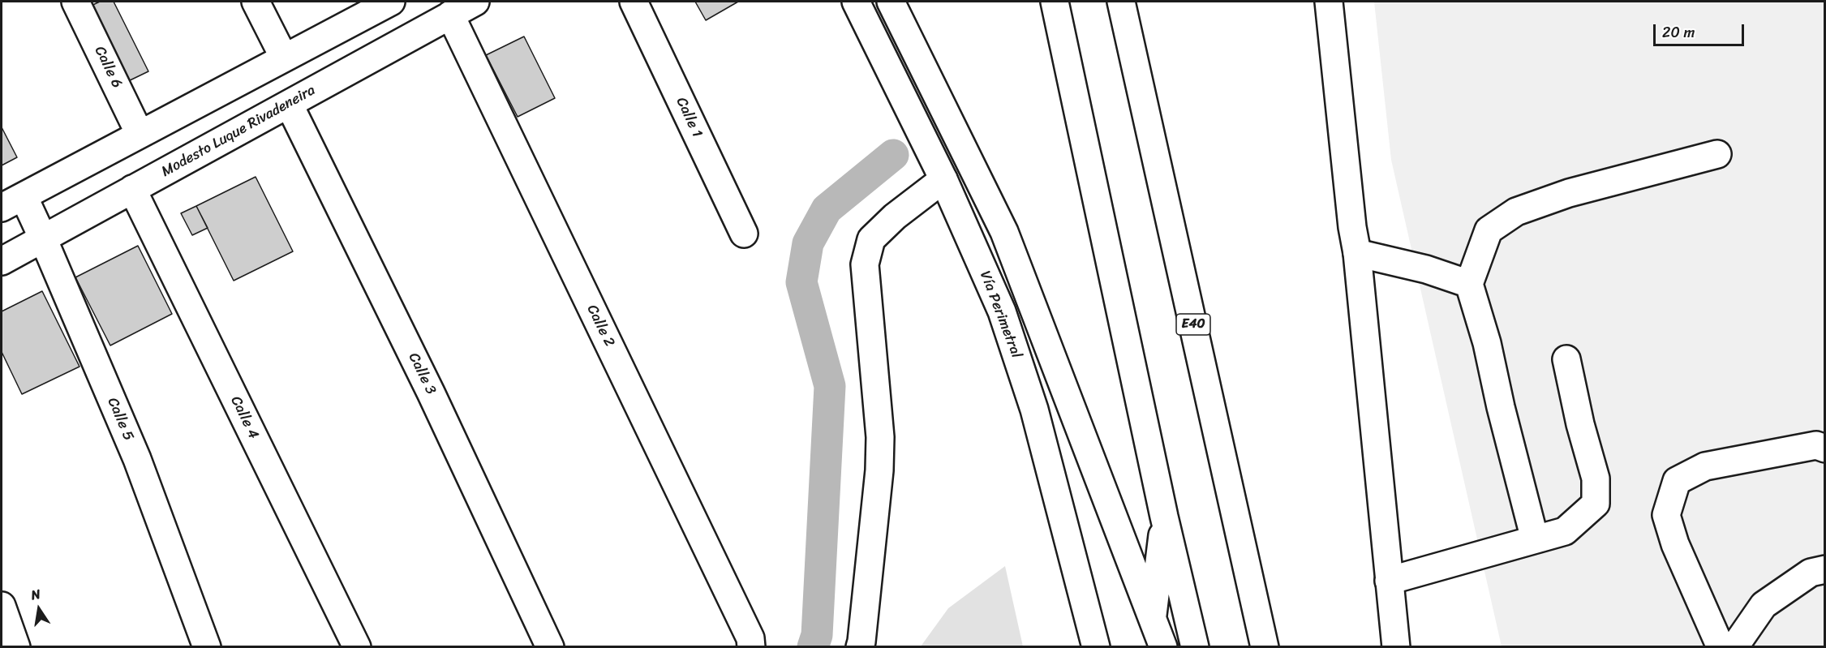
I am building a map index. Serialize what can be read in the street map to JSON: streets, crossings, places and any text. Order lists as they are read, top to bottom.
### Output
{
  "streets": {
    "main road": [
      "Calle 6",
      "Calle 1",
      "Modesto Luque Rivadeneira",
      "Vía Perimetral",
      "E40",
      "Calle 2",
      "Calle 3",
      "Calle 4",
      "Calle 5"
    ]
  },
  "crossings": [
    ["Modesto Luque Rivadeneira", "Calle 2"],
    ["Modesto Luque Rivadeneira", "Calle 3"],
    ["Modesto Luque Rivadeneira", "Calle 4"],
    ["Modesto Luque Rivadeneira", "Calle 5"]
  ],
  "scale_bar": "20 m",
  "north": "top"
}
